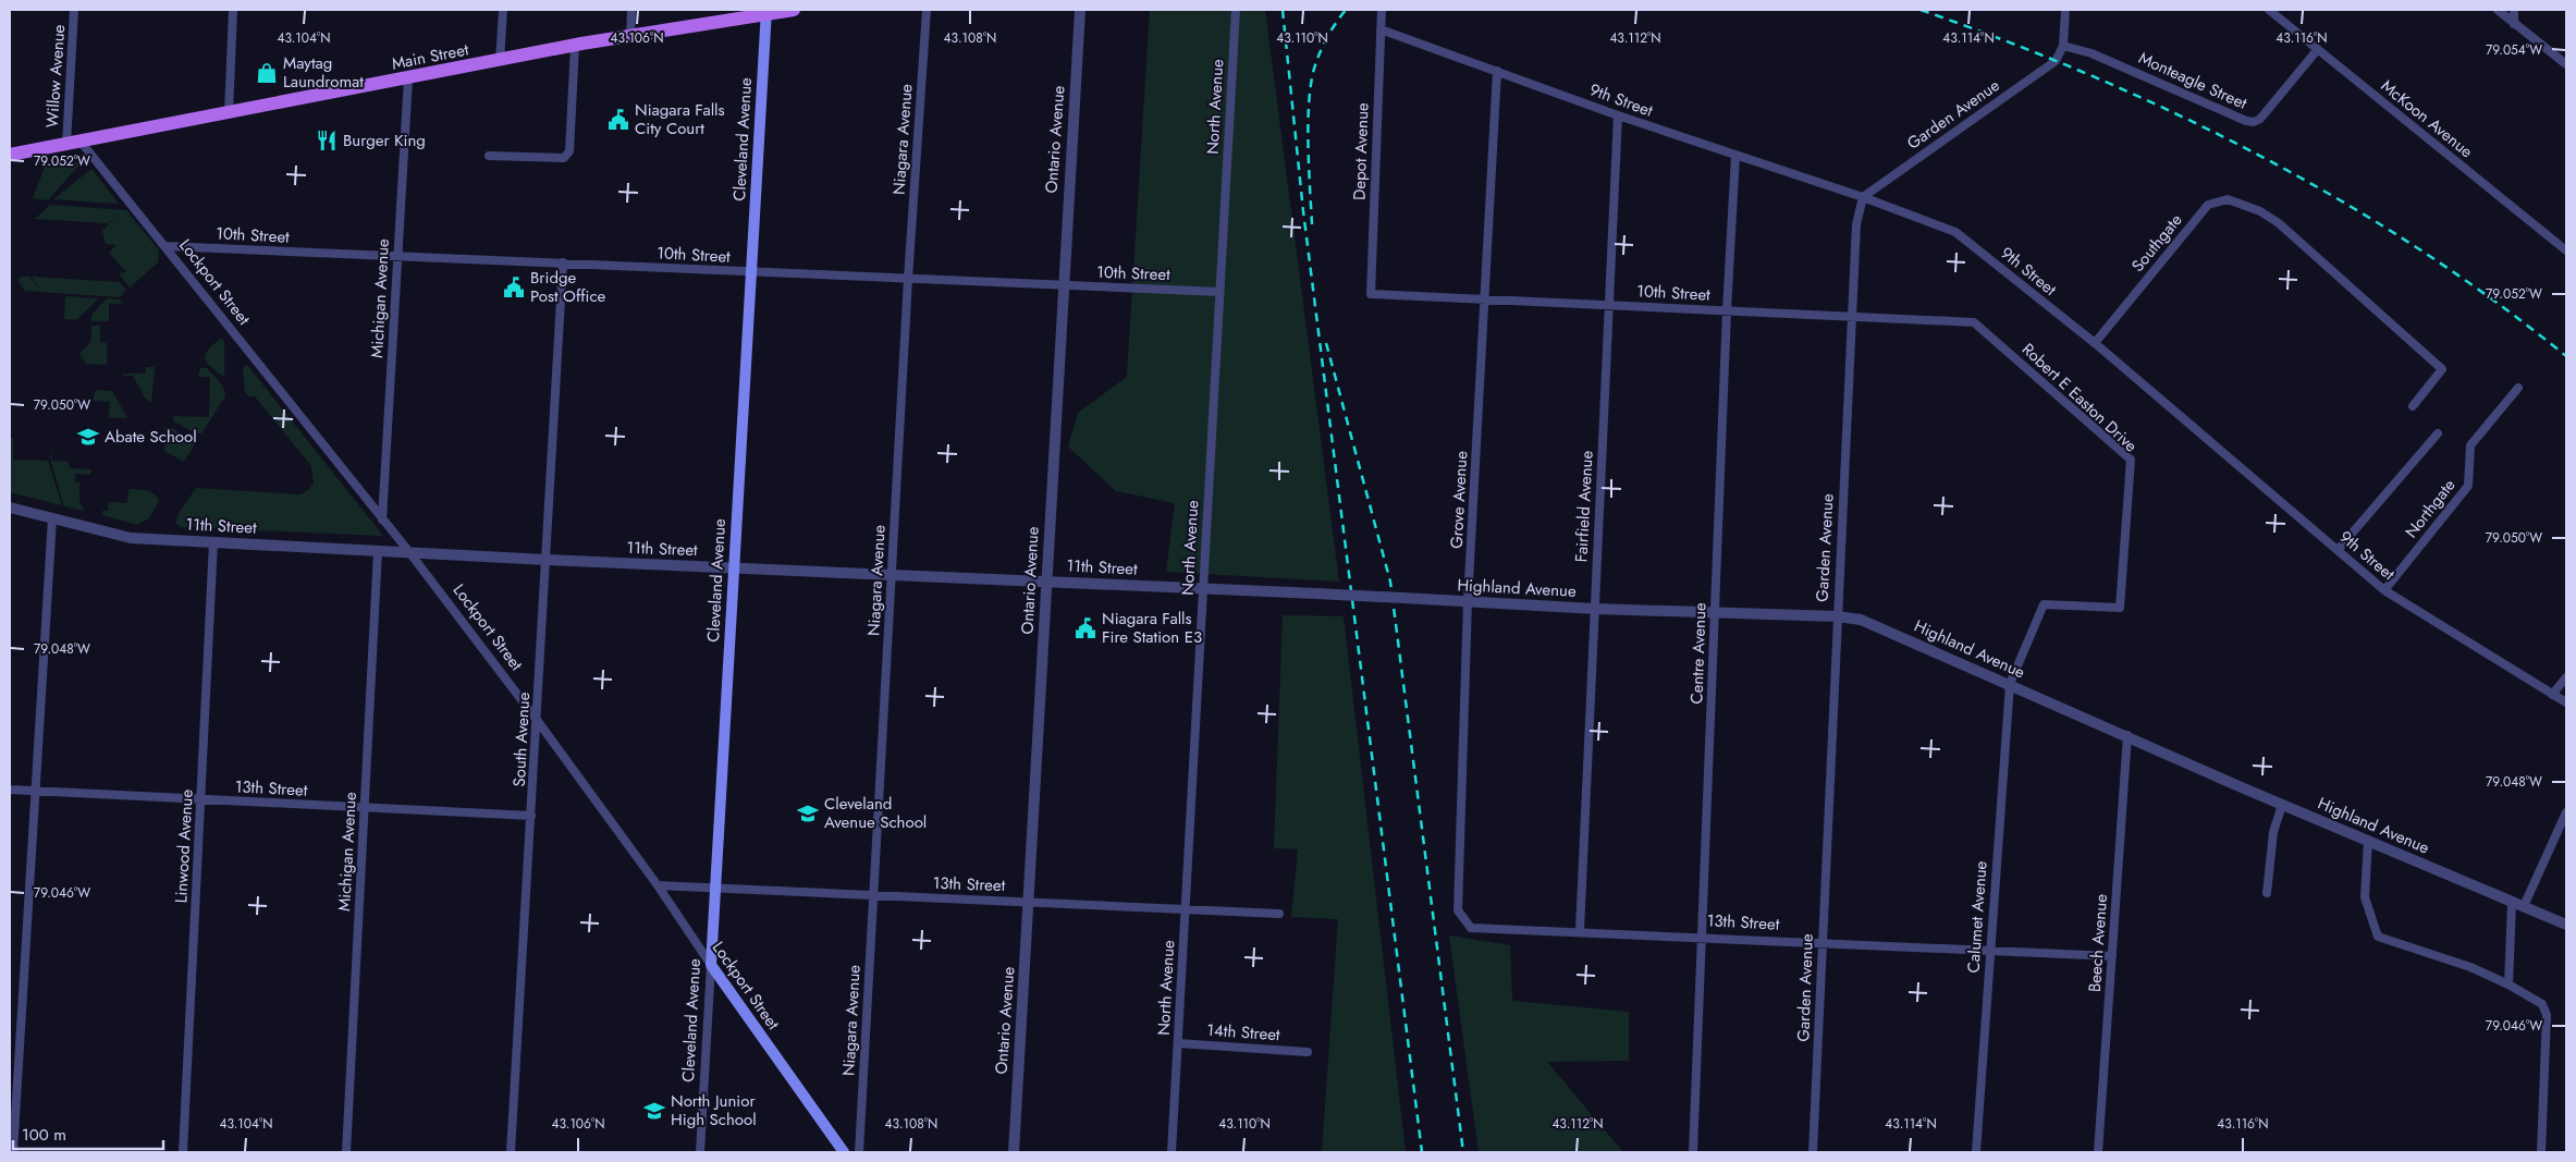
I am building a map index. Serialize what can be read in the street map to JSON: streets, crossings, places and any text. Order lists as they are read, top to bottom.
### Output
{
  "streets": {
    "main road": ["Main Street", "Cleveland Avenue", "Lockport Street"],
    "street": [
      "Willow Avenue",
      "Monteagle Street",
      "9th Street",
      "North Avenue",
      "Garden Avenue",
      "McKoon Avenue",
      "Niagara Avenue",
      "Ontario Avenue",
      "Depot Avenue",
      "10th Street",
      "Southgate",
      "Michigan Avenue",
      "Robert E Easton Drive",
      "Grove Avenue",
      "Fairfield Avenue",
      "Northgate",
      "11th Street",
      "Highland Avenue",
      "Centre Avenue",
      "South Avenue",
      "13th Street",
      "Linwood Avenue",
      "Calumet Avenue",
      "Beech Avenue",
      "14th Street"
    ]
  },
  "crossings": [
    ["Main Street", "Willow Avenue"],
    ["Main Street", "Cleveland Avenue"],
    ["Main Street", "Lockport Street"],
    ["Main Street", "Michigan Avenue"],
    ["Monteagle Street", "Garden Avenue"],
    ["Monteagle Street", "McKoon Avenue"],
    ["9th Street", "Garden Avenue"],
    ["9th Street", "Depot Avenue"],
    ["9th Street", "Southgate"],
    ["9th Street", "Grove Avenue"],
    ["9th Street", "Fairfield Avenue"],
    ["9th Street", "Northgate"],
    ["9th Street", "Centre Avenue"],
    ["North Avenue", "10th Street"],
    ["North Avenue", "11th Street"],
    ["North Avenue", "13th Street"],
    ["North Avenue", "14th Street"],
    ["Garden Avenue", "10th Street"],
    ["Garden Avenue", "Highland Avenue"],
    ["Garden Avenue", "13th Street"],
    ["Cleveland Avenue", "10th Street"],
    ["Cleveland Avenue", "Lockport Street"],
    ["Cleveland Avenue", "11th Street"],
    ["Cleveland Avenue", "13th Street"],
    ["Niagara Avenue", "10th Street"],
    ["Niagara Avenue", "11th Street"],
    ["Niagara Avenue", "13th Street"],
    ["Ontario Avenue", "10th Street"],
    ["Ontario Avenue", "11th Street"],
    ["Ontario Avenue", "13th Street"],
    ["Depot Avenue", "10th Street"],
    ["10th Street", "Lockport Street"],
    ["10th Street", "Michigan Avenue"],
    ["10th Street", "Robert E Easton Drive"],
    ["10th Street", "Grove Avenue"],
    ["10th Street", "Fairfield Avenue"],
    ["10th Street", "Centre Avenue"],
    ["10th Street", "South Avenue"],
    ["Lockport Street", "Michigan Avenue"],
    ["Lockport Street", "11th Street"],
    ["Lockport Street", "South Avenue"],
    ["Lockport Street", "13th Street"],
    ["Michigan Avenue", "11th Street"],
    ["Michigan Avenue", "13th Street"],
    ["Robert E Easton Drive", "Highland Avenue"],
    ["Robert E Easton Drive", "Calumet Avenue"],
    ["Grove Avenue", "Highland Avenue"],
    ["Grove Avenue", "13th Street"],
    ["Fairfield Avenue", "Highland Avenue"],
    ["Fairfield Avenue", "13th Street"],
    ["11th Street", "Highland Avenue"],
    ["11th Street", "South Avenue"],
    ["11th Street", "Linwood Avenue"],
    ["Highland Avenue", "Centre Avenue"],
    ["Highland Avenue", "Calumet Avenue"],
    ["Highland Avenue", "Beech Avenue"],
    ["Centre Avenue", "13th Street"],
    ["South Avenue", "13th Street"],
    ["13th Street", "Linwood Avenue"],
    ["13th Street", "Calumet Avenue"],
    ["13th Street", "Beech Avenue"]
  ],
  "places": {
    "shop": ["Maytag Laundromat"],
    "public building": ["Niagara Falls City Court", "Bridge Post Office", "Niagara Falls Fire Station E3"],
    "restaurant": ["Burger King"],
    "school or university": ["Abate School", "Cleveland Avenue School", "North Junior High School"]
  },
  "scale_bar": "100 m",
  "coordinates": [
    "43.104°N",
    "43.106°N",
    "43.108°N",
    "43.110°N",
    "43.112°N",
    "43.114°N",
    "43.116°N",
    "79.054°W",
    "79.052°W",
    "79.050°W",
    "79.048°W",
    "79.046°W"
  ]
}
